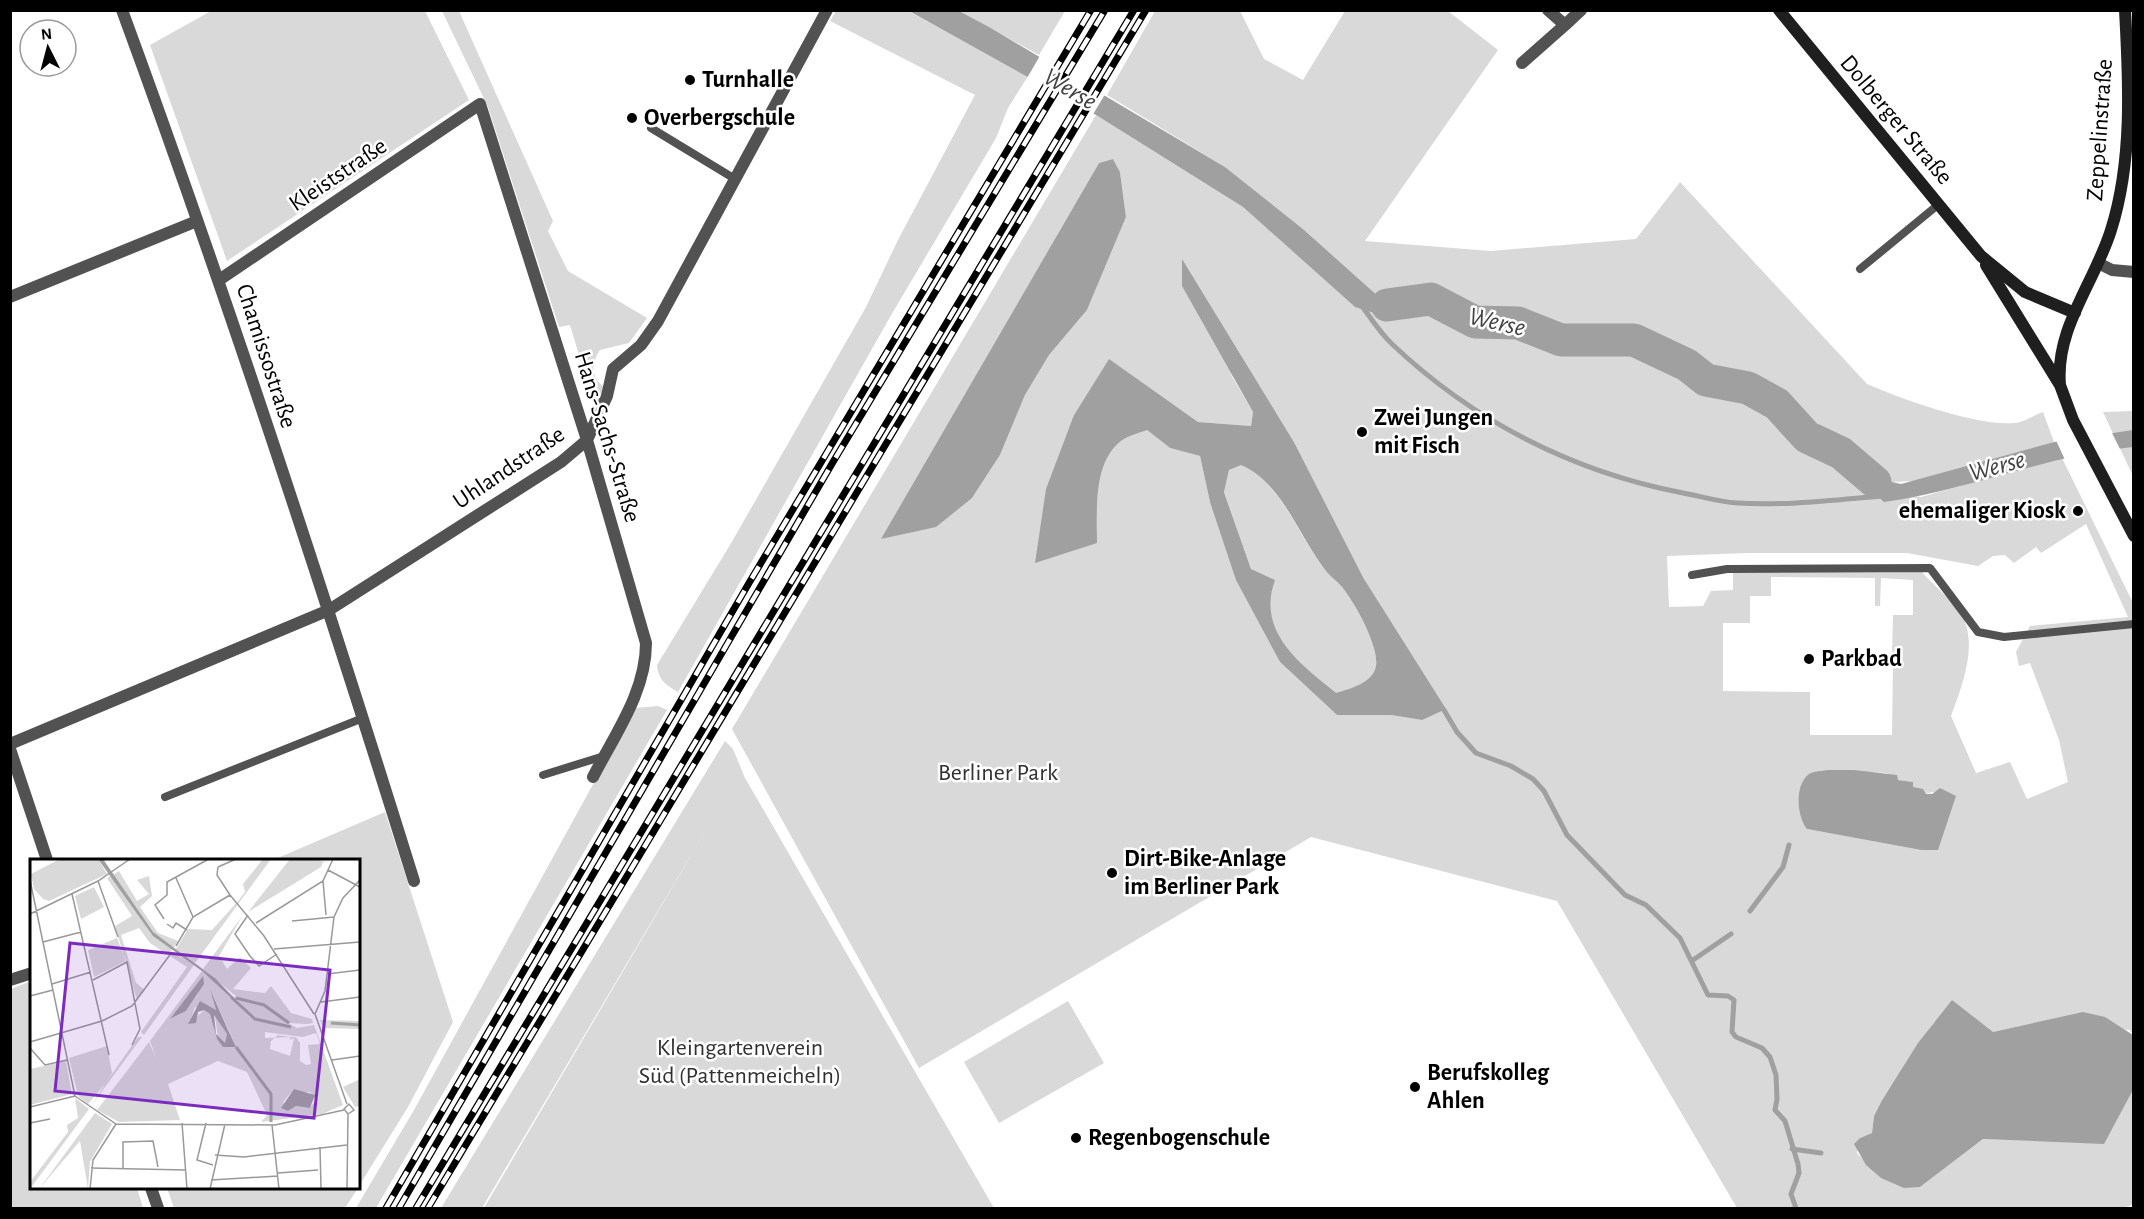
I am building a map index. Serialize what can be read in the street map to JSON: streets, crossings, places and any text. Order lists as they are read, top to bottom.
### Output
{
  "streets": {
    "street": [
      "Dolberger Straße",
      "Zeppelinstraße",
      "Kleiststraße",
      "Chamissostraße",
      "Hans-Sachs-Straße",
      "Uhlandstraße"
    ]
  },
  "crossings": [
    ["Dolberger Straße", "Zeppelinstraße"],
    ["Kleiststraße", "Chamissostraße"],
    ["Kleiststraße", "Hans-Sachs-Straße"],
    ["Chamissostraße", "Uhlandstraße"],
    ["Hans-Sachs-Straße", "Uhlandstraße"]
  ],
  "water": ["Werse"],
  "parks": ["Berliner Park", "Kleingartenverein Süd (Pattenmeicheln)"],
  "places": [
    "Turnhalle",
    "Overbergschule",
    "Zwei Jungen mit Fisch",
    "ehemaliger Kiosk",
    "Parkbad",
    "Dirt-Bike-Anlage im Berliner Park",
    "Berufskolleg Ahlen",
    "Regenbogenschule"
  ],
  "north": "top"
}
